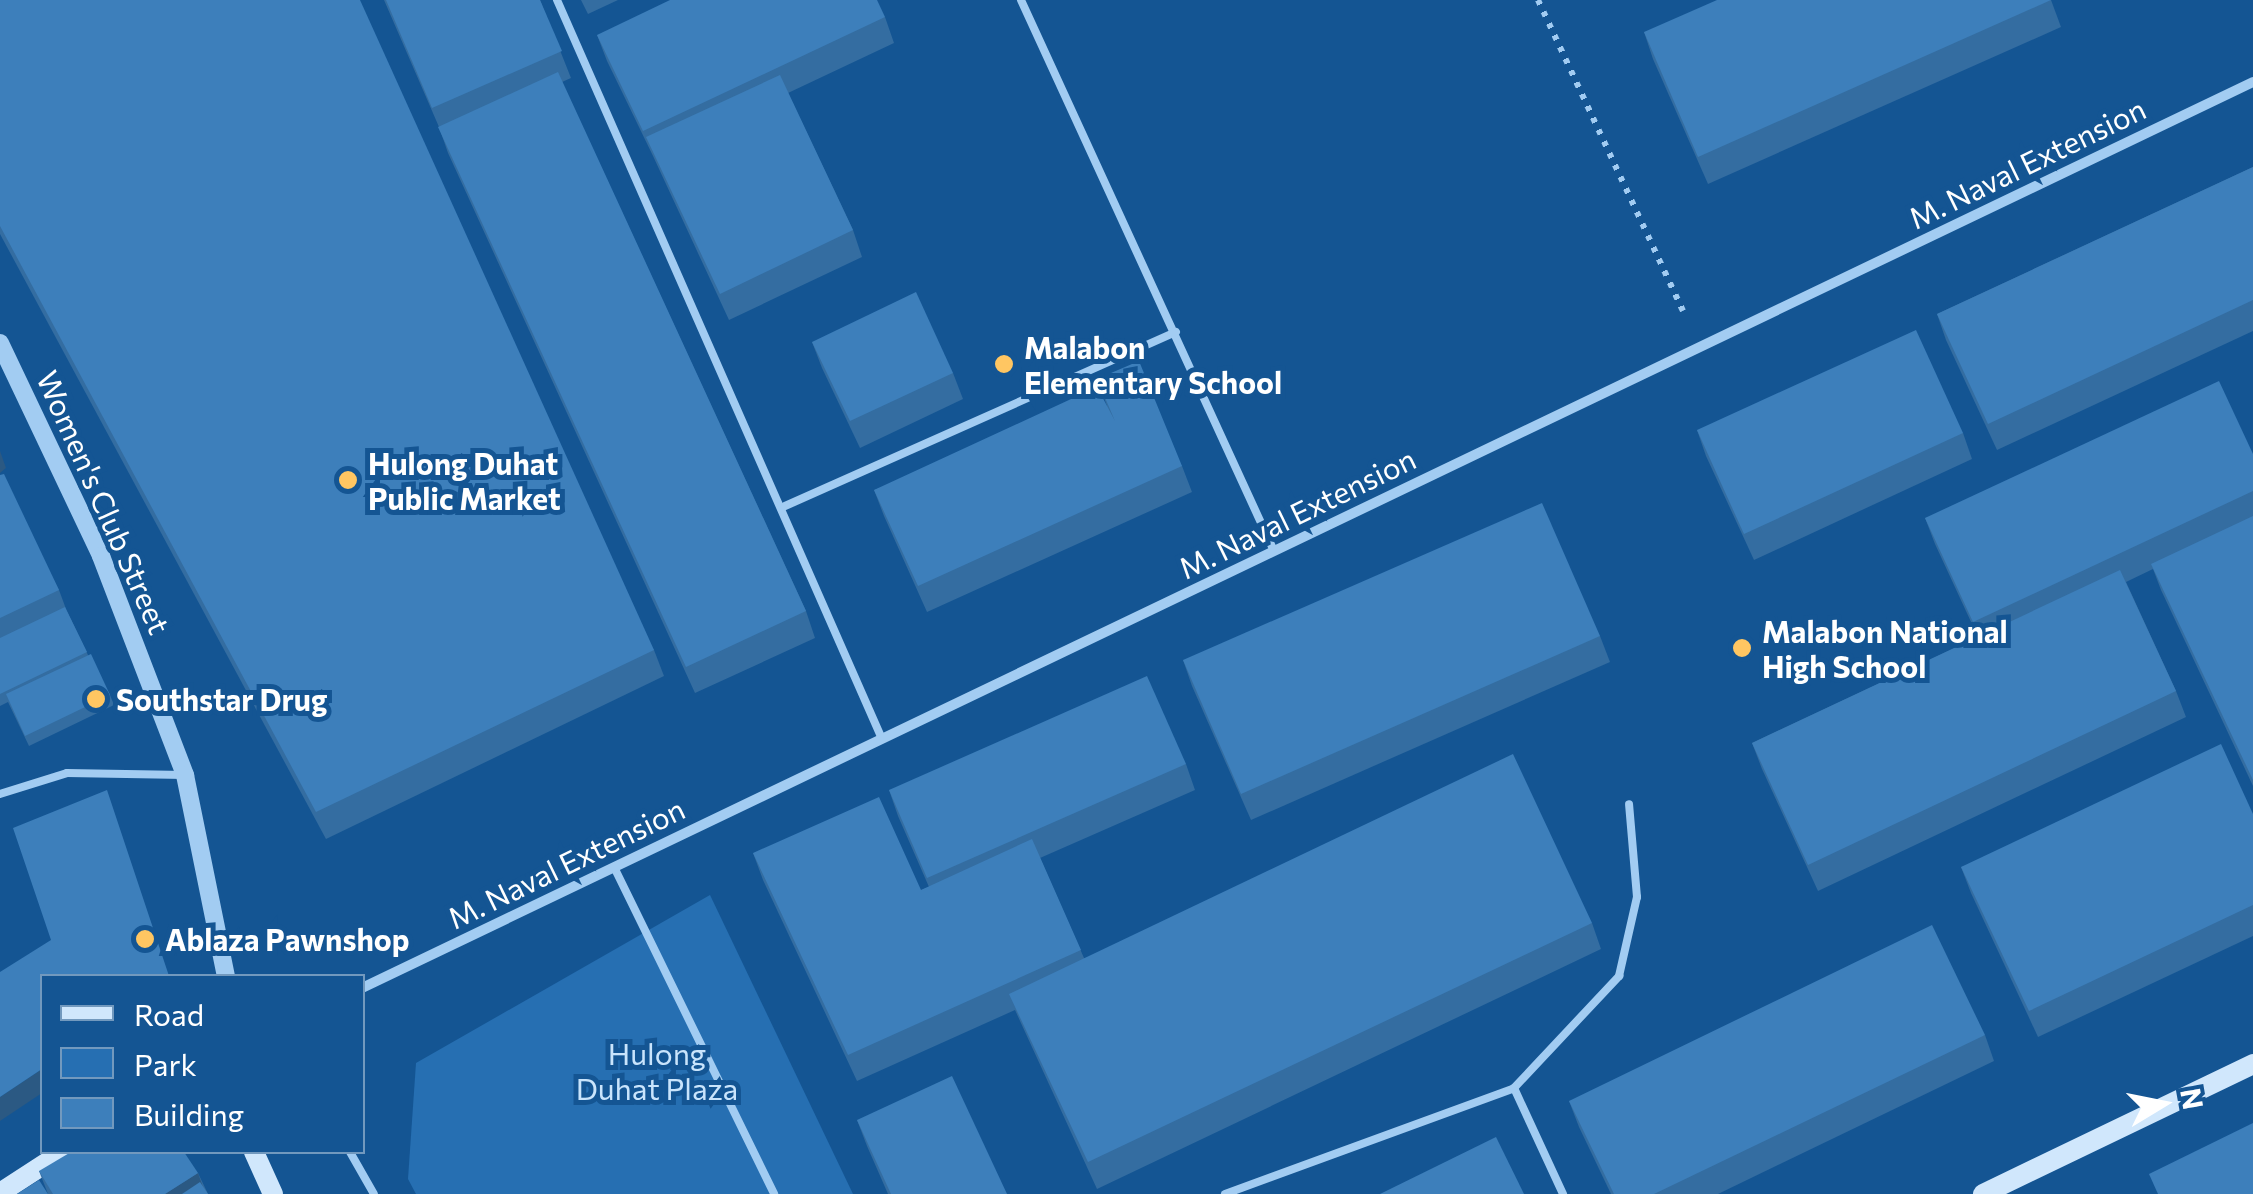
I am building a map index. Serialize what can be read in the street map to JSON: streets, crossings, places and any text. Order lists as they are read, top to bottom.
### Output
{
  "streets": {
    "street": ["M. Naval Extension", "Women's Club Street"]
  },
  "parks": ["Hulong Duhat Plaza"],
  "places": [
    "Malabon Elementary School",
    "Hulong Duhat Public Market",
    "Malabon National High School",
    "Southstar Drug",
    "Ablaza Pawnshop"
  ],
  "legend": ["Road", "Park", "Building"],
  "north": "right"
}
